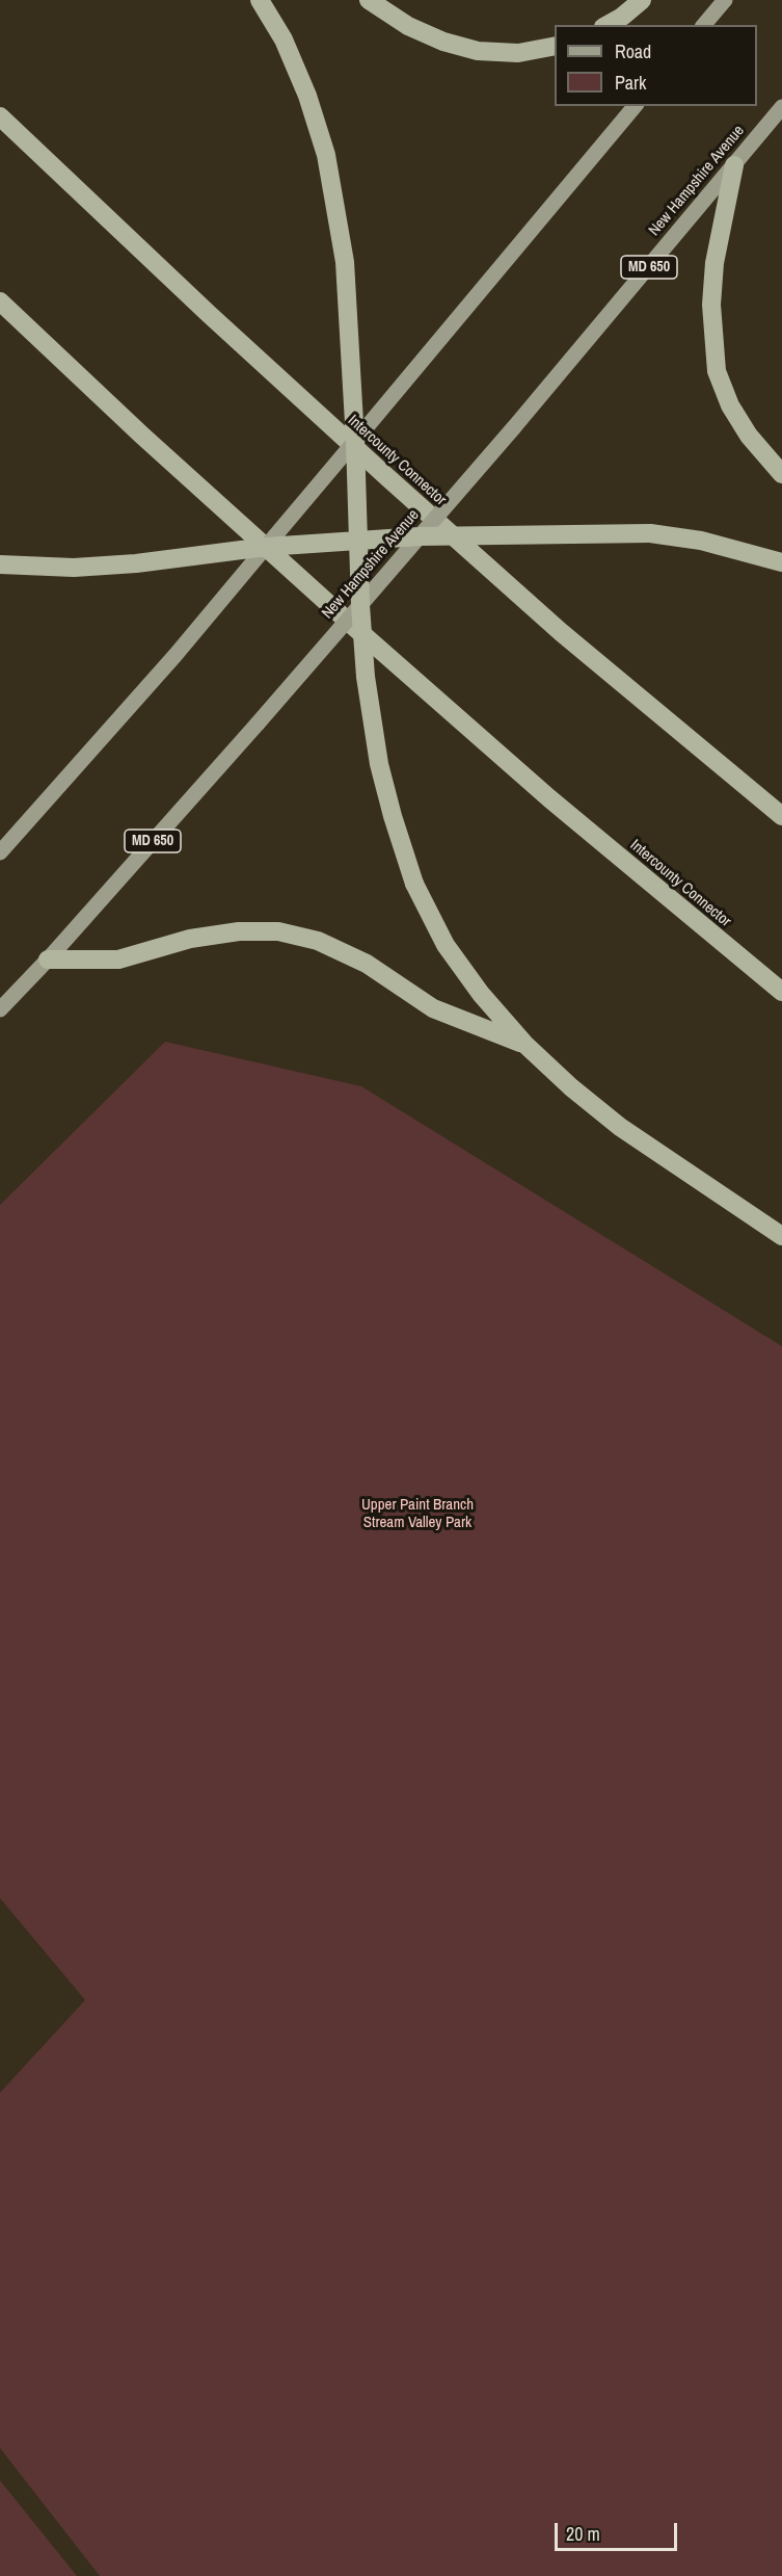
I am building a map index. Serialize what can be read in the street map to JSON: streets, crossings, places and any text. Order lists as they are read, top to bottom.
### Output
{
  "streets": {
    "highway": ["Intercounty Connector"],
    "main road": ["New Hampshire Avenue", "MD 650"]
  },
  "parks": ["Upper Paint Branch Stream Valley Park"],
  "legend": ["Road", "Park"],
  "scale_bar": "20 m"
}
